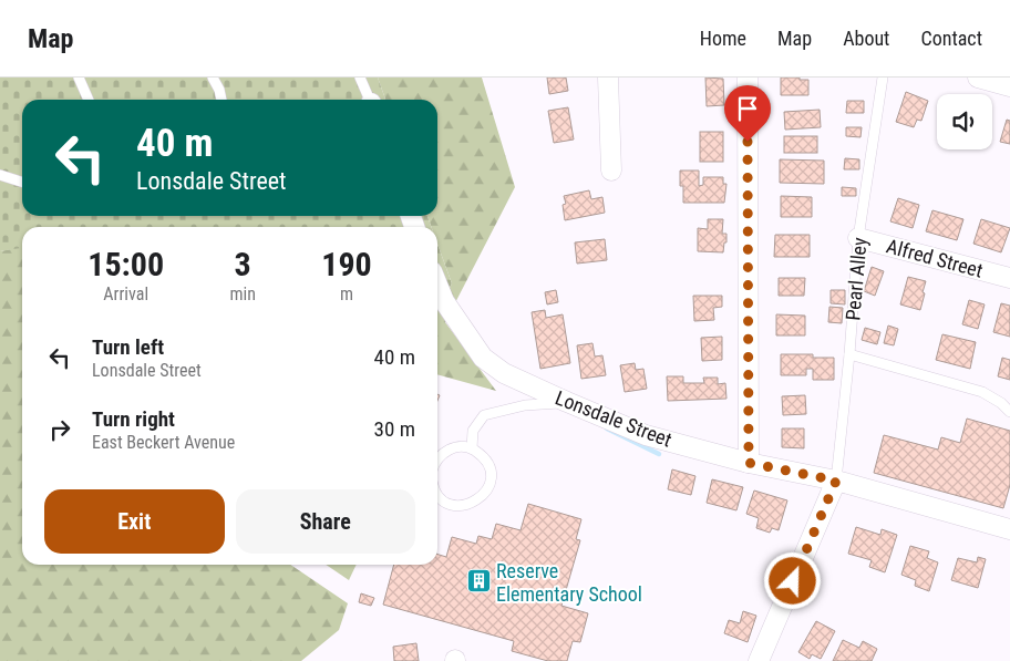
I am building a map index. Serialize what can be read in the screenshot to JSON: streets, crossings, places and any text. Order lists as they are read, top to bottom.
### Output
{
  "streets": {
    "street": ["Alfred Street", "Lonsdale Street"],
    "lane": ["Pearl Alley"]
  },
  "crossings": [
    ["Alfred Street", "Pearl Alley"],
    ["Pearl Alley", "Lonsdale Street"]
  ],
  "places": {
    "building": ["Reserve Elementary School"]
  },
  "page": {
    "header": "Map",
    "nav": [
      "Home",
      "Map",
      "About",
      "Contact"
    ],
    "turn": ["40 m", "Lonsdale Street"],
    "eta": [
      "15:00",
      "Arrival",
      "3",
      "min",
      "190",
      "m"
    ],
    "list": [
      {
        "name": "Turn left",
        "note": "Lonsdale Street",
        "value": "40 m"
      },
      {
        "name": "Turn right",
        "note": "East Beckert Avenue",
        "value": "30 m"
      }
    ],
    "buttons": ["Exit", "Share"]
  }
}
